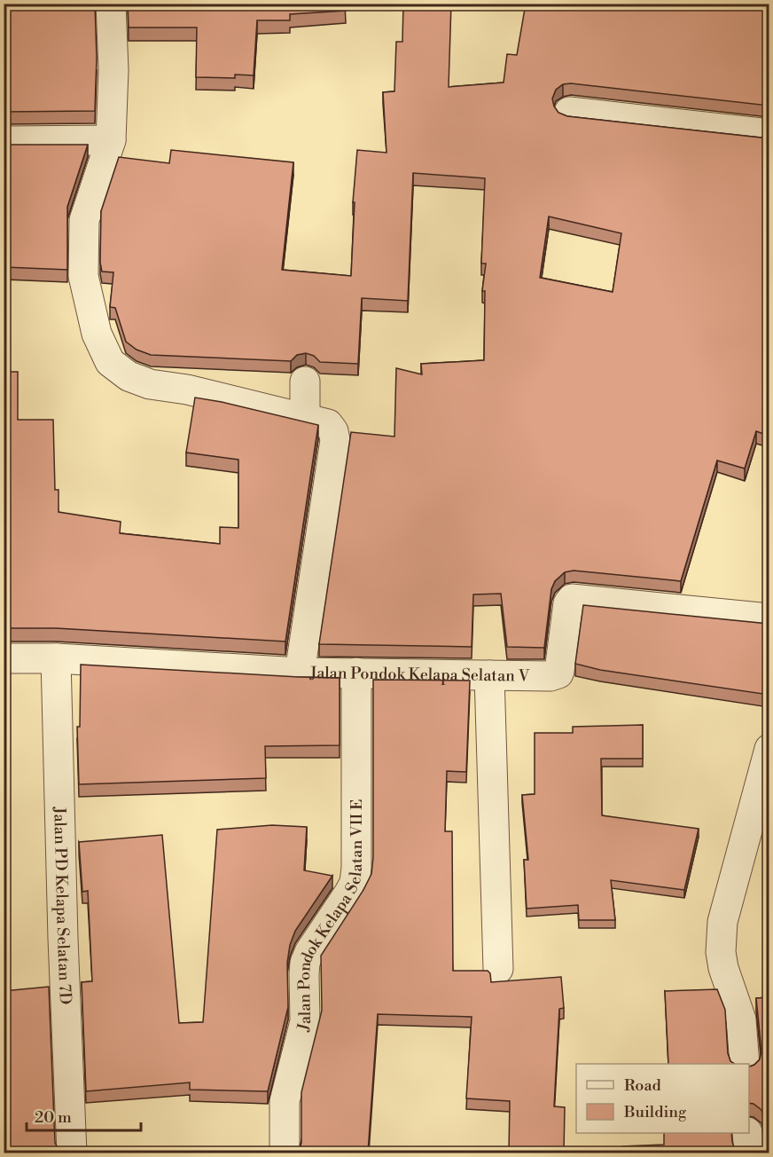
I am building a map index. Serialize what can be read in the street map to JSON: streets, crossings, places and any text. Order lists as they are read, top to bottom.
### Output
{
  "streets": {
    "street": ["Jalan Pondok Kelapa Selatan V", "Jalan PD Kelapa Selatan 7D", "Jalan Pondok Kelapa Selatan VII E"]
  },
  "crossings": [
    ["Jalan Pondok Kelapa Selatan V", "Jalan PD Kelapa Selatan 7D"],
    ["Jalan Pondok Kelapa Selatan V", "Jalan Pondok Kelapa Selatan VII E"]
  ],
  "legend": ["Road", "Building"],
  "scale_bar": "20 m"
}
